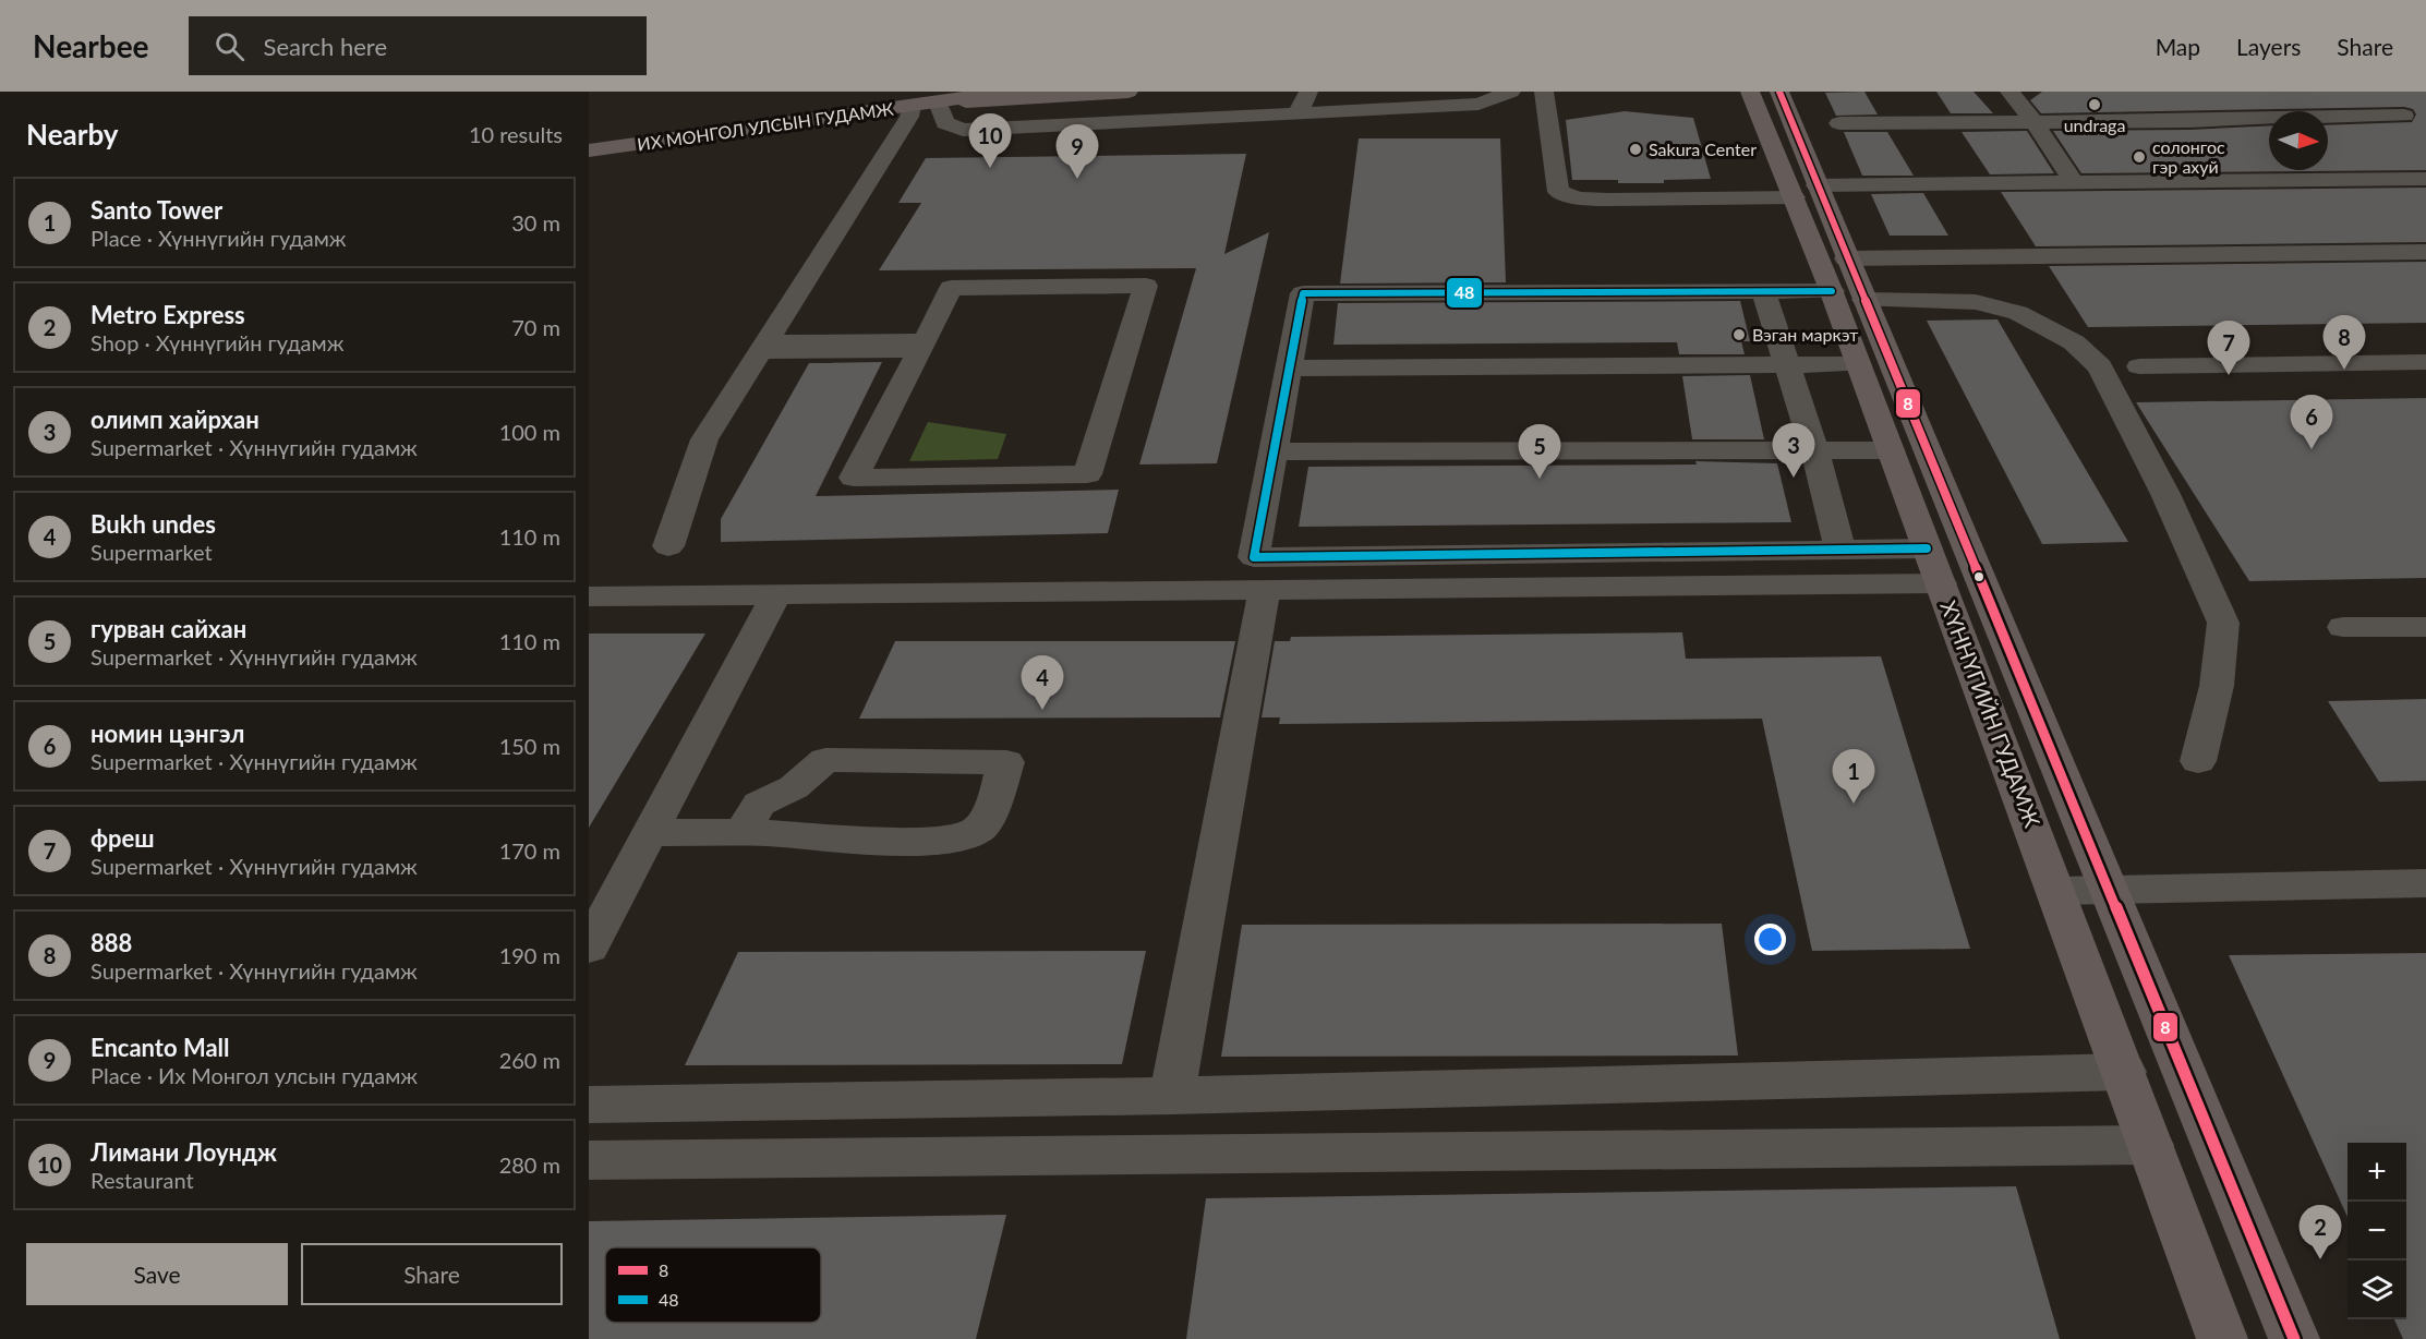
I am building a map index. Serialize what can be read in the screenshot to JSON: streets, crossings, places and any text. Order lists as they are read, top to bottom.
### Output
{
  "streets": {
    "main road": ["ИХ МОНГОЛ УЛСЫН ГУДАМЖ", "ХҮННҮГИЙН ГУДАМЖ"]
  },
  "places": [
    "undraga",
    "Sakura Center",
    "солонгос гэр ахуй",
    "Вэган маркэт"
  ],
  "lines": ["transit line 8", "transit line 48"],
  "legend": ["8", "48"],
  "north": "right",
  "page": {
    "header": "Nearbee",
    "search": "Search here",
    "nav": ["Map", "Layers", "Share"],
    "heading": ["Nearby", "10 results"],
    "pins": [
      "10",
      "9",
      "8",
      "7",
      "6",
      "3",
      "5",
      "4",
      "1",
      "2"
    ],
    "list": [
      {
        "mark": "1",
        "name": "Santo Tower",
        "note": "Place · Хүннүгийн гудамж",
        "value": "30 m"
      },
      {
        "mark": "2",
        "name": "Metro Express",
        "note": "Shop · Хүннүгийн гудамж",
        "value": "70 m"
      },
      {
        "mark": "3",
        "name": "олимп хайрхан",
        "note": "Supermarket · Хүннүгийн гудамж",
        "value": "100 m"
      },
      {
        "mark": "4",
        "name": "Bukh undes",
        "note": "Supermarket",
        "value": "110 m"
      },
      {
        "mark": "5",
        "name": "гурван сайхан",
        "note": "Supermarket · Хүннүгийн гудамж",
        "value": "110 m"
      },
      {
        "mark": "6",
        "name": "номин цэнгэл",
        "note": "Supermarket · Хүннүгийн гудамж",
        "value": "150 m"
      },
      {
        "mark": "7",
        "name": "фреш",
        "note": "Supermarket · Хүннүгийн гудамж",
        "value": "170 m"
      },
      {
        "mark": "8",
        "name": "888",
        "note": "Supermarket · Хүннүгийн гудамж",
        "value": "190 m"
      },
      {
        "mark": "9",
        "name": "Encanto Mall",
        "note": "Place · Их Монгол улсын гудамж",
        "value": "260 m"
      },
      {
        "mark": "10",
        "name": "Лимани Лоундж",
        "note": "Restaurant",
        "value": "280 m"
      }
    ],
    "map_buttons": ["+", "−"],
    "buttons": ["Save", "Share"]
  }
}
